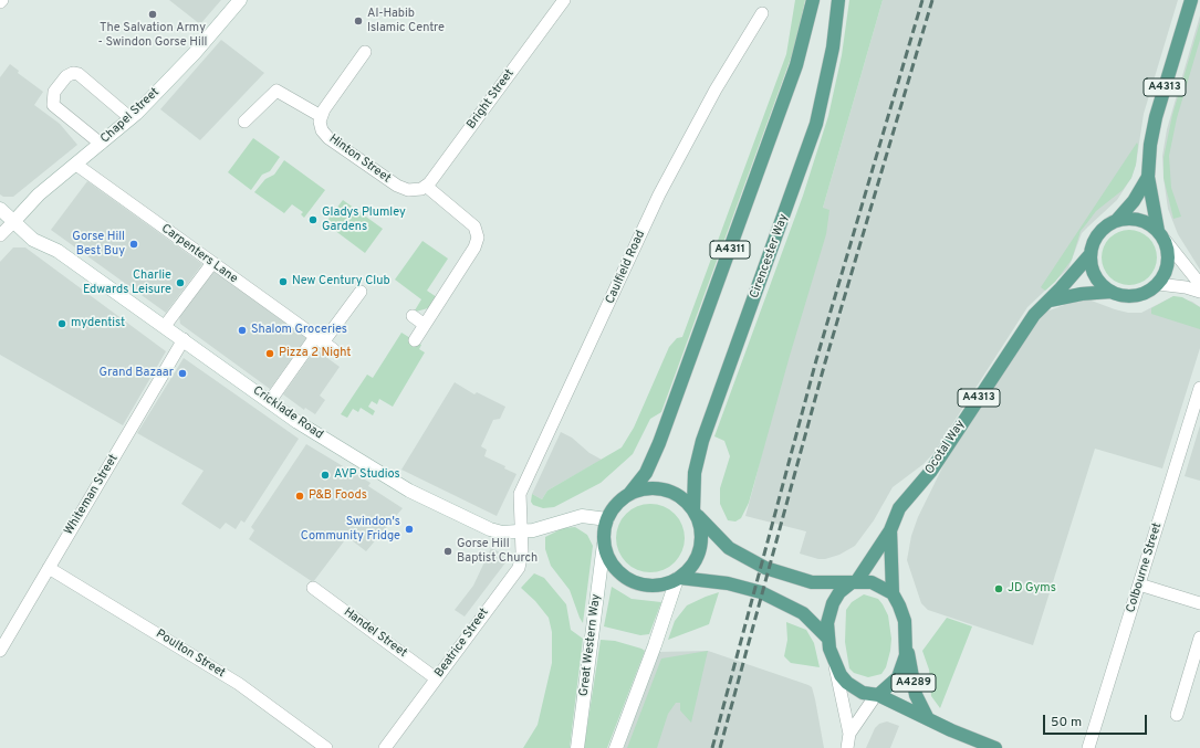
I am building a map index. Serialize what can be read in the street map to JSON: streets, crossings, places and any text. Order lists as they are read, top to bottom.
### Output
{
  "streets": {
    "main road": [
      "A4313",
      "A4311",
      "Cirencester Way",
      "Ocotal Way",
      "A4289"
    ],
    "street": [
      "Bright Street",
      "Chapel Street",
      "Hinton Street",
      "Carpenters Lane",
      "Caulfield Road",
      "Cricklade Road",
      "Whiteman Street",
      "Colbourne Street",
      "Handel Street",
      "Beatrice Street",
      "Great Western Way",
      "Poulton Street"
    ]
  },
  "crossings": [
    ["A4313", "Ocotal Way"],
    ["Bright Street", "Hinton Street"],
    ["Chapel Street", "Carpenters Lane"],
    ["Chapel Street", "Cricklade Road"],
    ["A4311", "Cirencester Way"],
    ["A4311", "Cricklade Road"],
    ["A4311", "Ocotal Way"],
    ["A4311", "Great Western Way"],
    ["A4311", "A4289"],
    ["Cirencester Way", "Cricklade Road"],
    ["Cirencester Way", "Great Western Way"],
    ["Caulfield Road", "Cricklade Road"],
    ["Caulfield Road", "Beatrice Street"],
    ["Cricklade Road", "Whiteman Street"],
    ["Cricklade Road", "Beatrice Street"],
    ["Cricklade Road", "Great Western Way"],
    ["Ocotal Way", "A4289"],
    ["Whiteman Street", "Poulton Street"],
    ["Handel Street", "Beatrice Street"]
  ],
  "places": [
    "The Salvation Army - Swindon Gorse Hill",
    "Al-Habib Islamic Centre",
    "Gladys Plumley Gardens",
    "Gorse Hill Best Buy",
    "New Century Club",
    "Charlie Edwards Leisure",
    "mydentist",
    "Shalom Groceries",
    "Pizza 2 Night",
    "Grand Bazaar",
    "AVP Studios",
    "P&B Foods",
    "Swindon's Community Fridge",
    "Gorse Hill Baptist Church",
    "JD Gyms"
  ],
  "scale_bar": "50 m"
}
